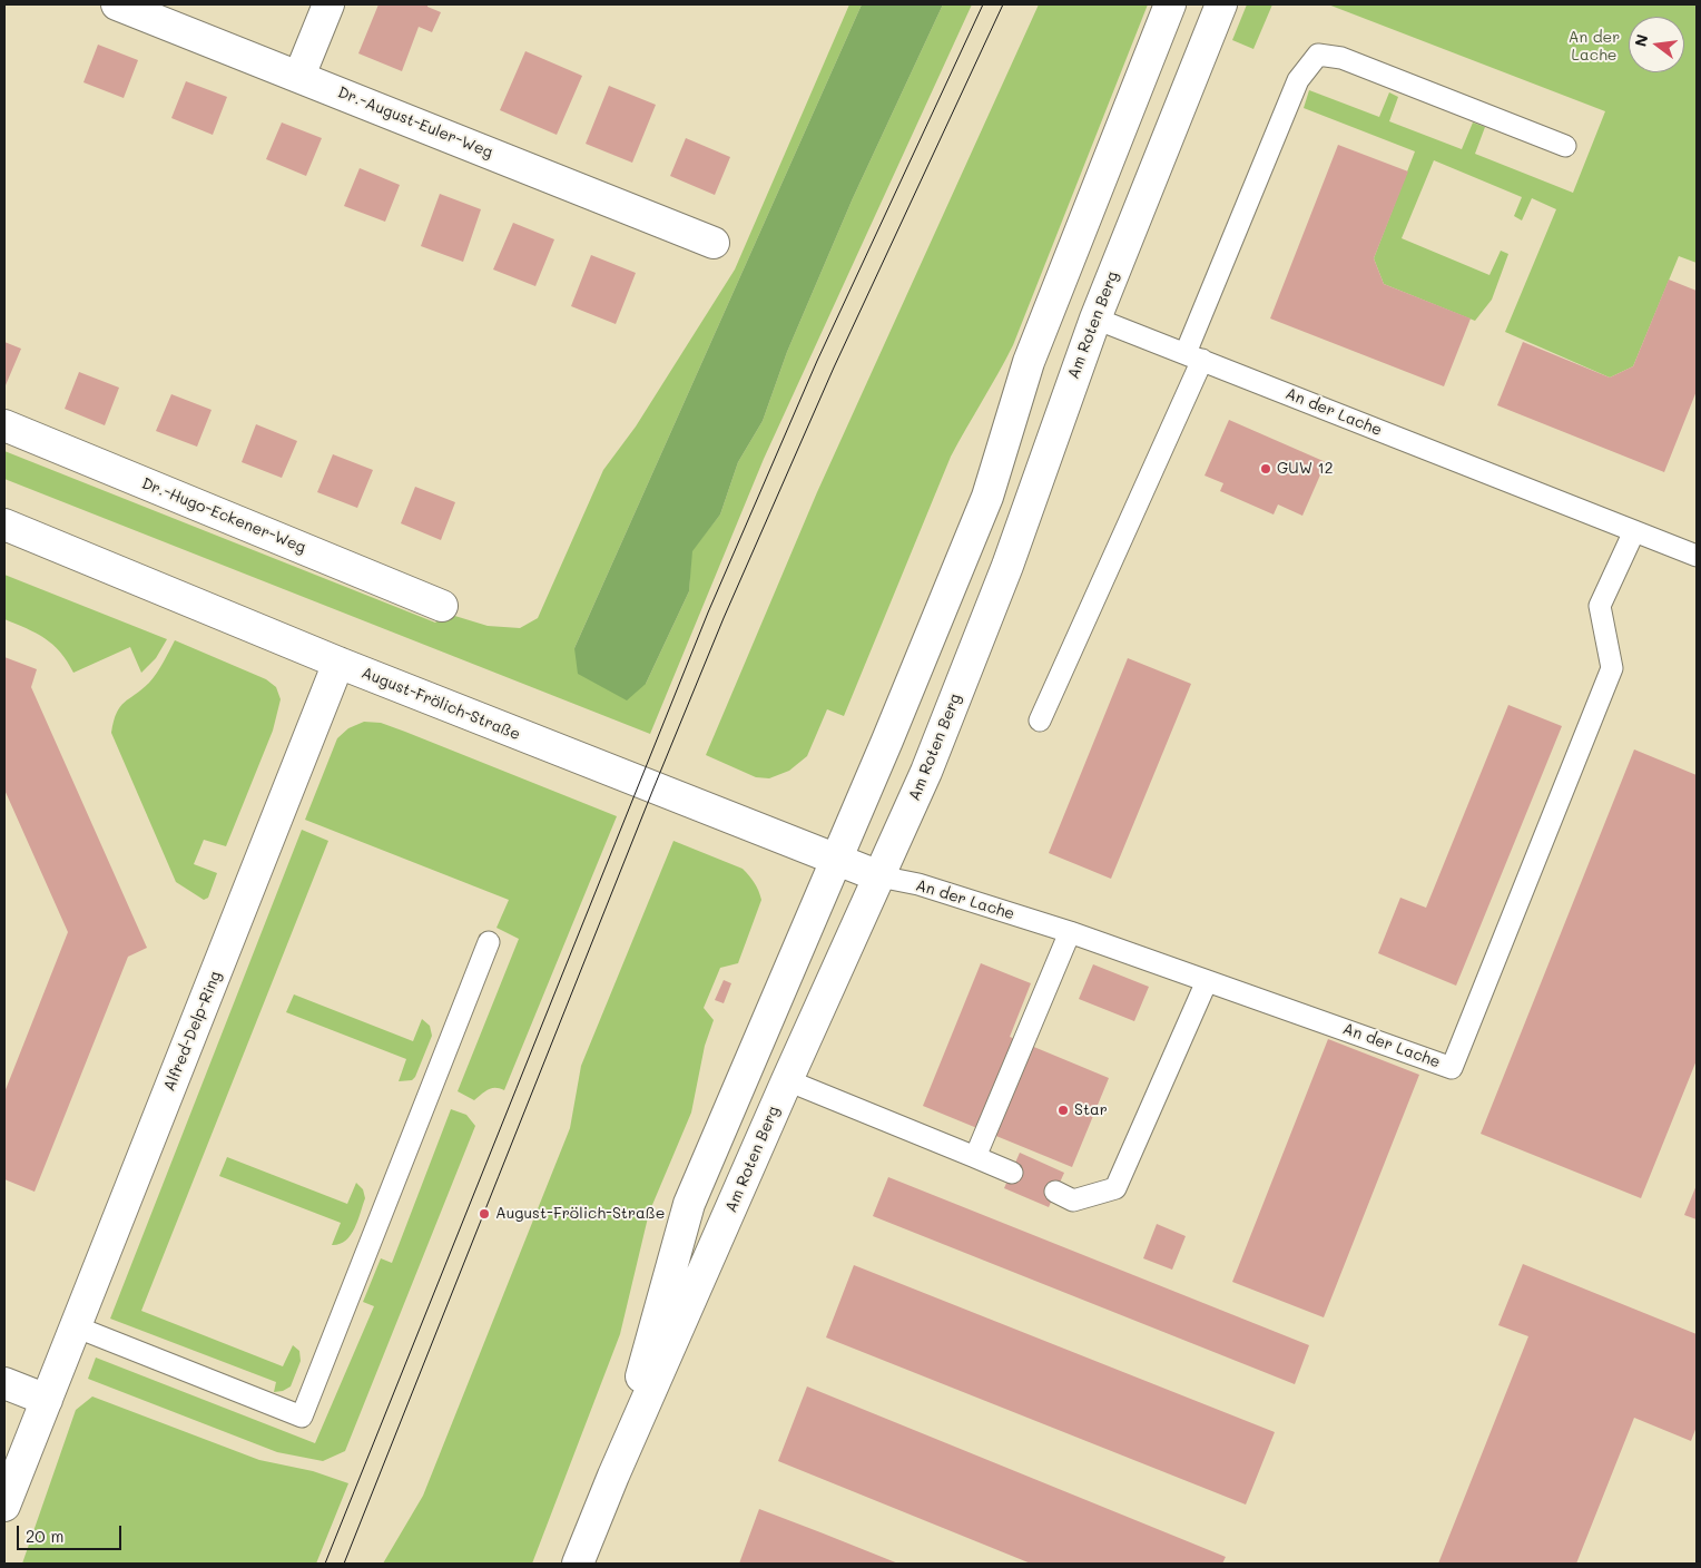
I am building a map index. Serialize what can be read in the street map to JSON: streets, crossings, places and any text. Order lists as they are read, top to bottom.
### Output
{
  "streets": {
    "main road": [
      "Dr.-August-Euler-Weg",
      "Am Roten Berg",
      "Dr.-Hugo-Eckener-Weg",
      "August-Frölich-Straße",
      "Alfred-Delp-Ring"
    ],
    "lane": ["An der Lache"]
  },
  "crossings": [
    ["Am Roten Berg", "An der Lache"],
    ["Am Roten Berg", "August-Frölich-Straße"],
    ["An der Lache", "August-Frölich-Straße"],
    ["August-Frölich-Straße", "Alfred-Delp-Ring"]
  ],
  "parks": ["An der Lache"],
  "places": ["GUW 12", "Star", "August-Frölich-Straße"],
  "scale_bar": "20 m",
  "north": "left"
}
